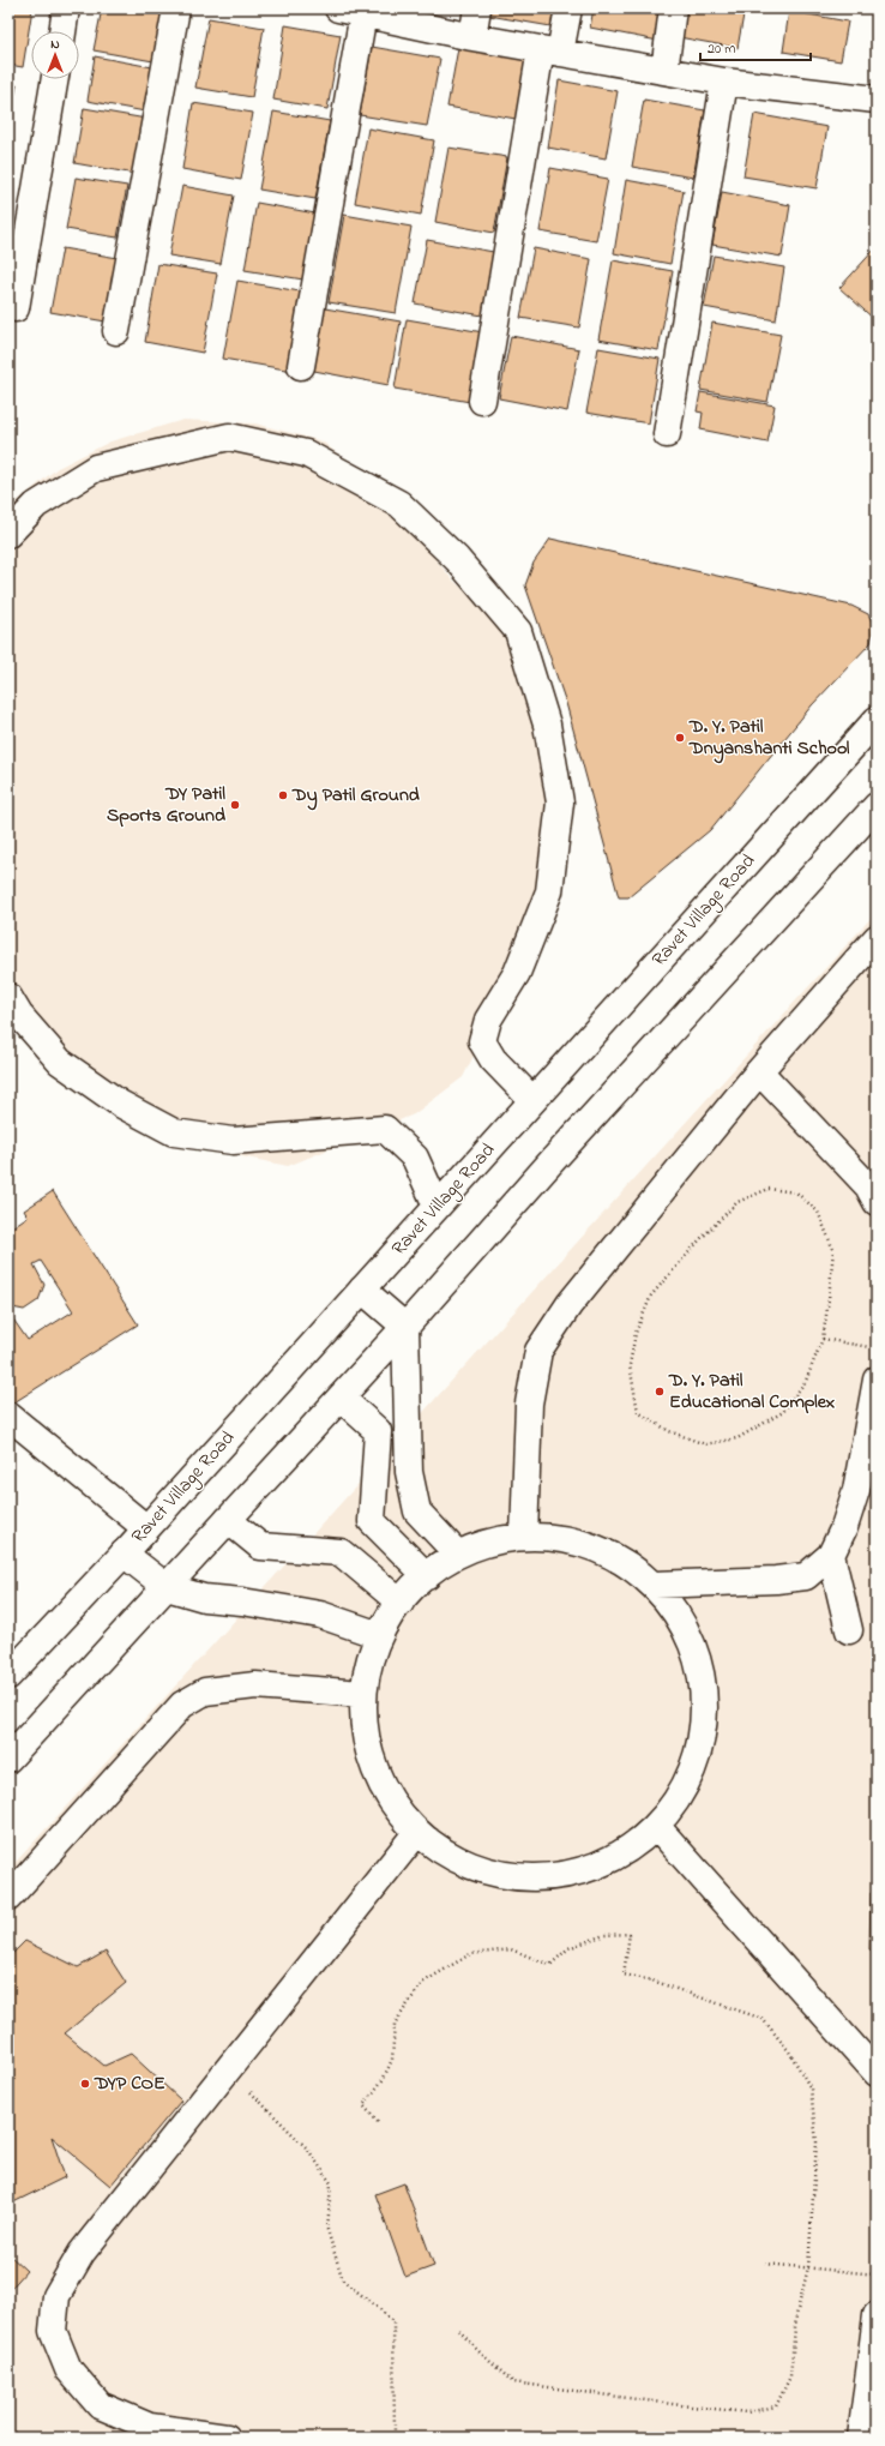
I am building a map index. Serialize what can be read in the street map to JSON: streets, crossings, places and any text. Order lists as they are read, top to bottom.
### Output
{
  "streets": {
    "main road": ["Ravet Village Road"]
  },
  "places": [
    "D. Y. Patil Dnyanshanti School",
    "Dy Patil Ground",
    "DY Patil Sports Ground",
    "D. Y. Patil Educational Complex",
    "DYP COE"
  ],
  "scale_bar": "20 m",
  "north": "top"
}
